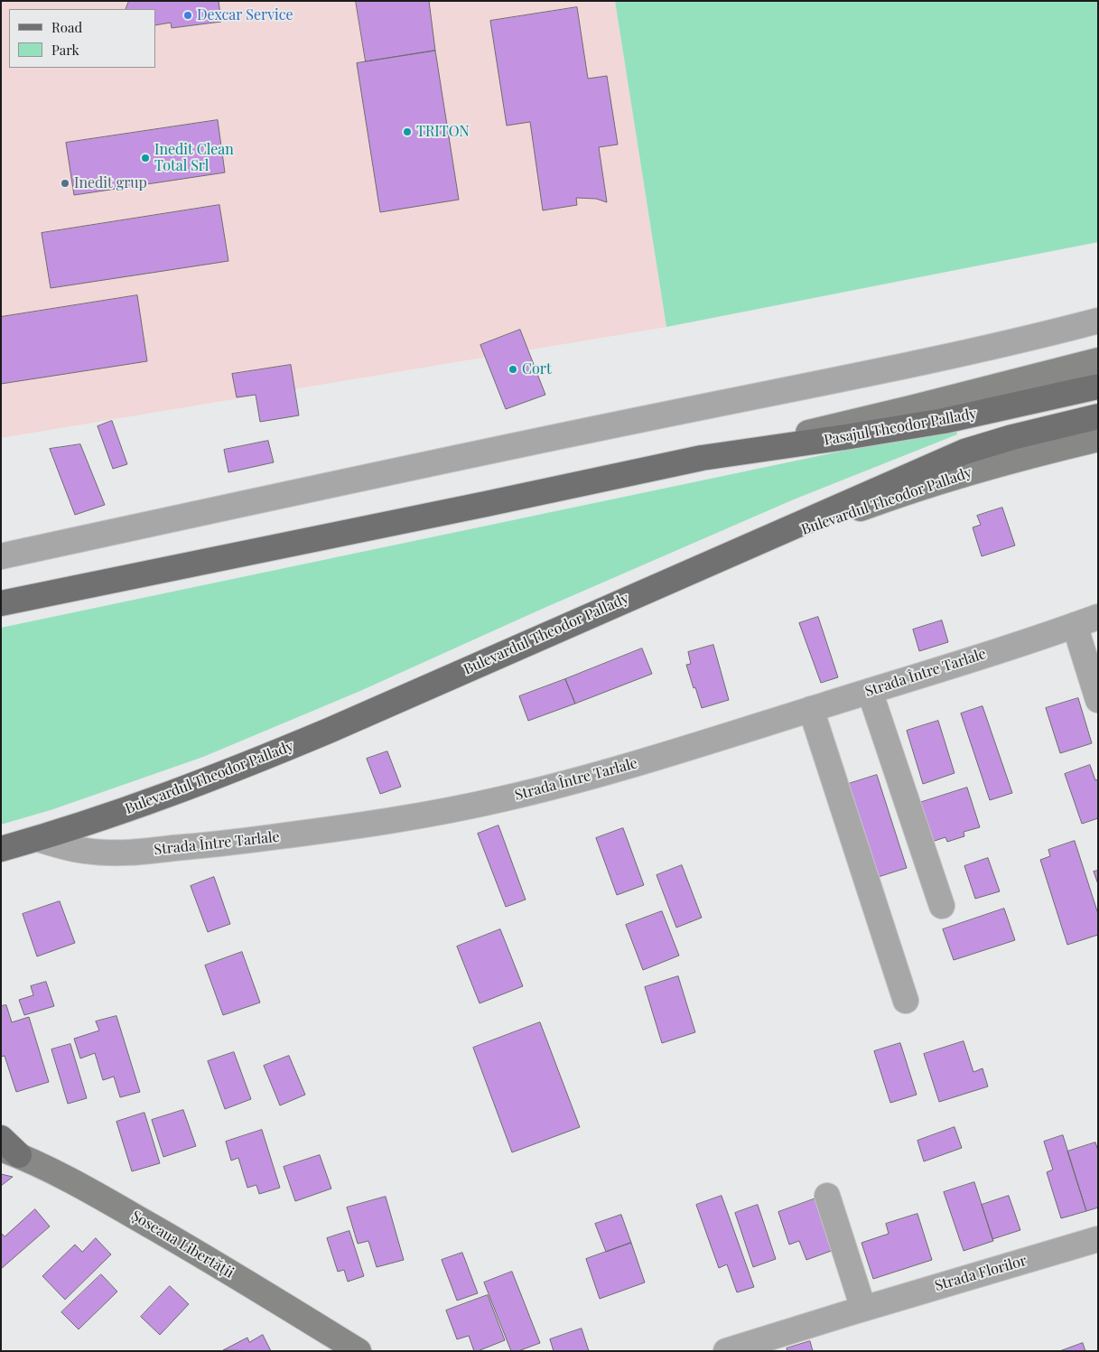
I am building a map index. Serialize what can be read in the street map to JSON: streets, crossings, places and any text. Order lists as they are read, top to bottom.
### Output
{
  "streets": {
    "main road": ["Pasajul Theodor Pallady", "Bulevardul Theodor Pallady", "Șoseaua Libertății"],
    "street": ["Strada Între Tarlale", "Strada Florilor"]
  },
  "crossings": [
    ["Bulevardul Theodor Pallady", "Strada Între Tarlale"]
  ],
  "places": [
    "Dexcar Service",
    "TRITON",
    "Inedit Clean Total Srl",
    "Inedit grup",
    "Cort"
  ],
  "legend": ["Road", "Park"]
}
